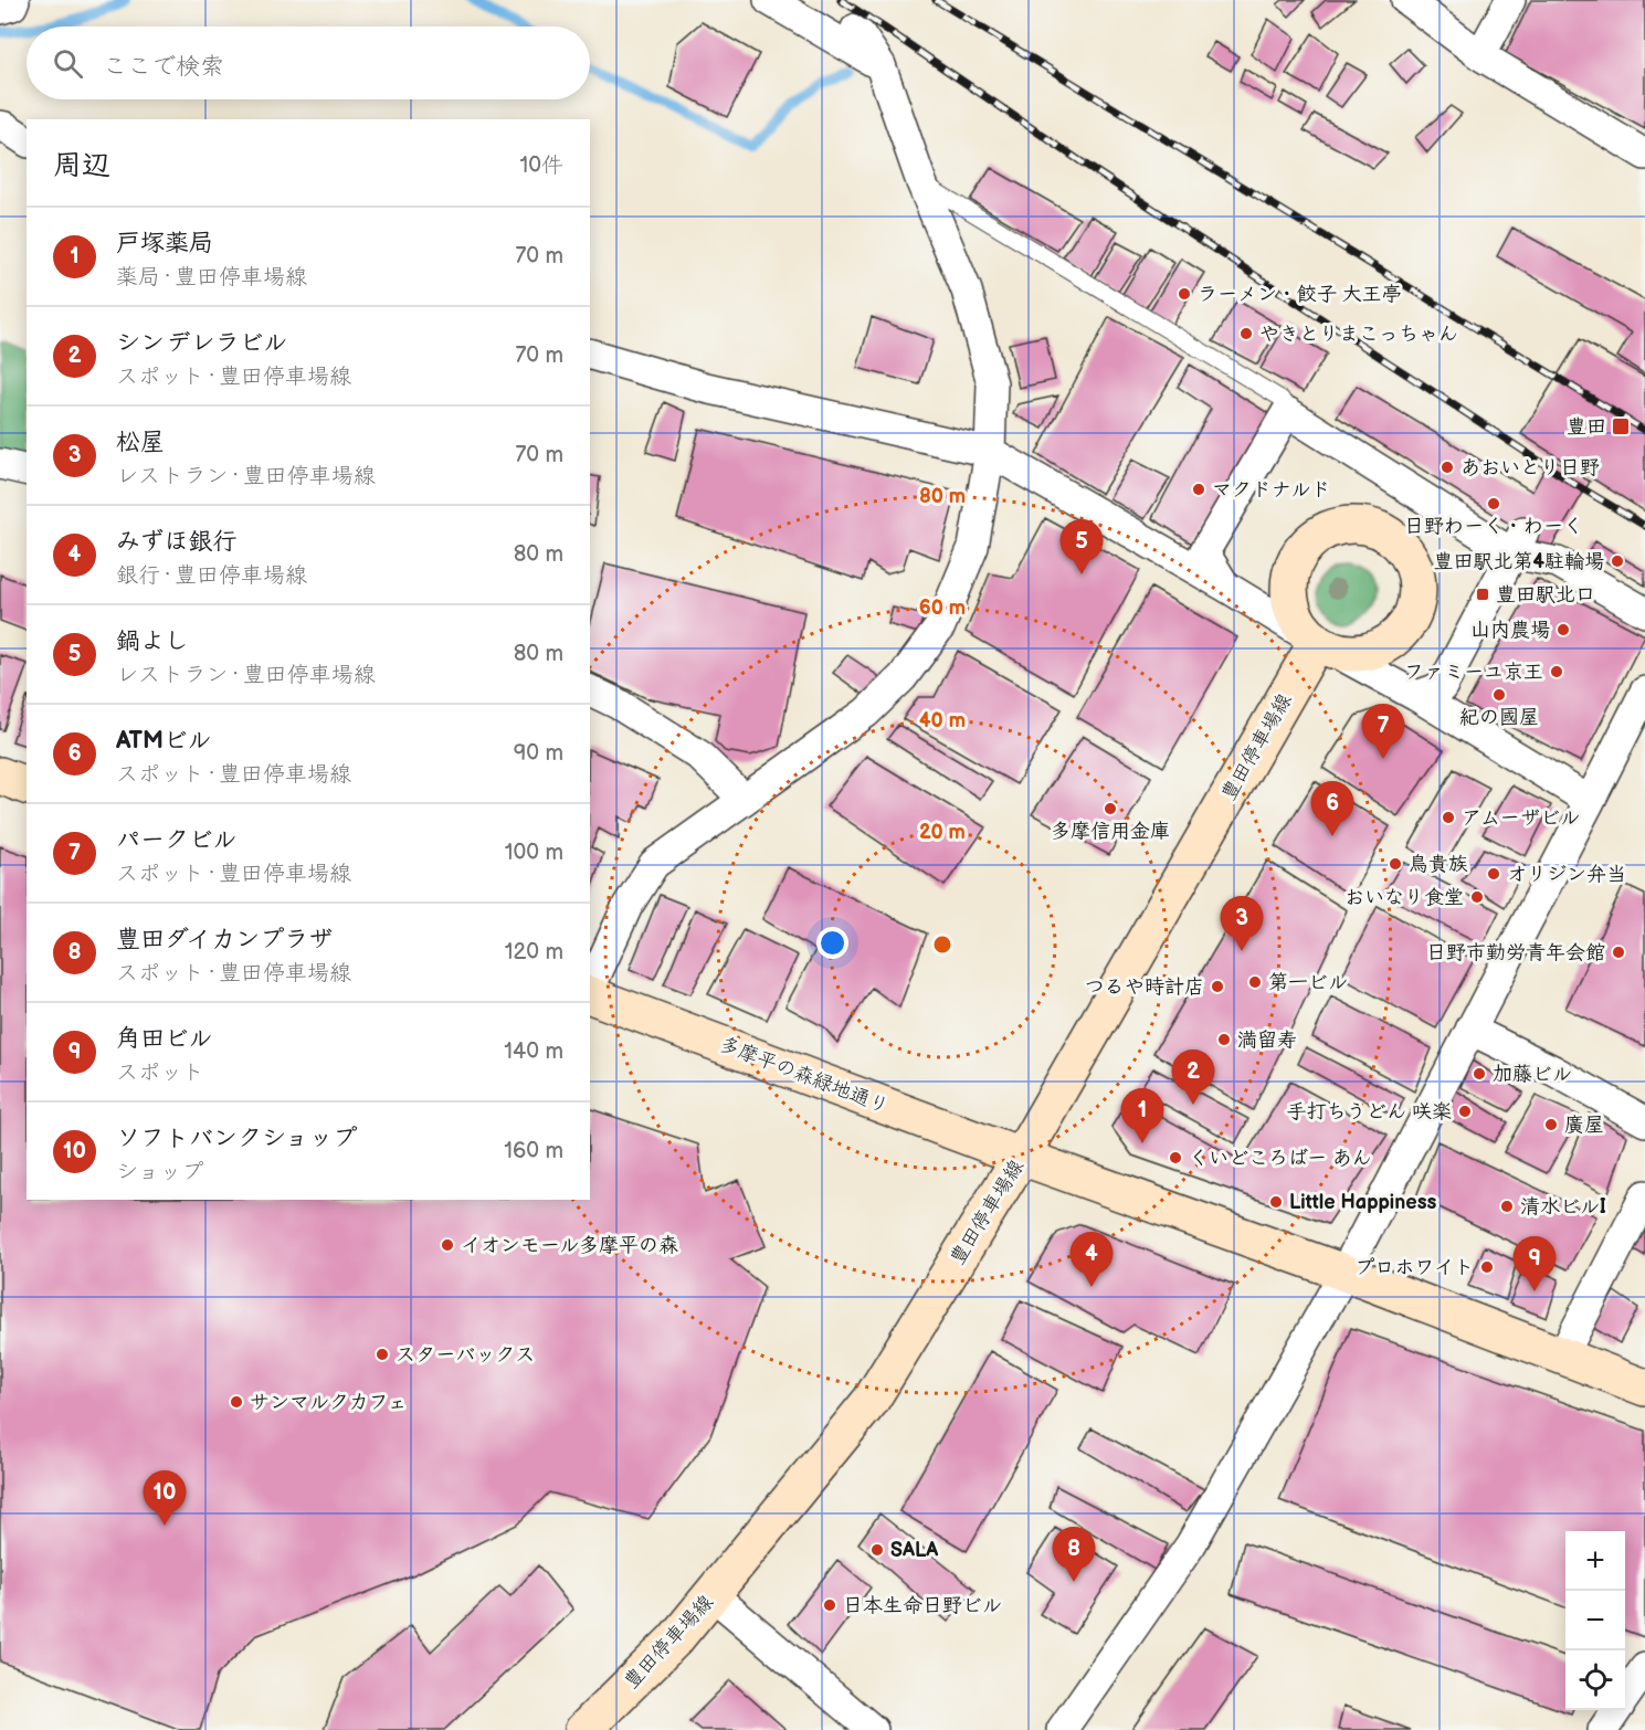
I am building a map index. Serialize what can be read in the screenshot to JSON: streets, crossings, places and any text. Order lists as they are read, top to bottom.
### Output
{
  "streets": {
    "main road": ["豊田停車場線", "多摩平の森緑地通り"]
  },
  "crossings": [
    ["豊田停車場線", "多摩平の森緑地通り"]
  ],
  "places": {
    "other": [
      "ラーメン・餃子 大王亭",
      "やきとりまこっちゃん",
      "あおいとり日野",
      "マクドナルド",
      "日野わーく・わーく",
      "豊田駅北第4駐輪場",
      "山内農場",
      "ファミーユ京王",
      "紀の國屋",
      "多摩信用金庫",
      "アムーザビル",
      "鳥貴族",
      "オリジン弁当",
      "おいなり食堂",
      "日野市勤労青年会館",
      "第一ビル",
      "つるや時計店",
      "満留寿",
      "加藤ビル",
      "手打ちうどん 咲楽",
      "廣屋",
      "くいどころばー あん",
      "Little Happiness",
      "清水ビルI",
      "イオンモール多摩平の森",
      "プロホワイト",
      "スターバックス",
      "サンマルクカフェ",
      "SALA",
      "日本生命日野ビル"
    ],
    "transit": ["豊田", "豊田駅北口"]
  },
  "page": {
    "search": "ここで検索",
    "heading": ["周辺", "10件"],
    "list": [
      {
        "mark": "1",
        "name": "戸塚薬局",
        "note": "薬局 · 豊田停車場線",
        "value": "70 m"
      },
      {
        "mark": "2",
        "name": "シンデレラビル",
        "note": "スポット · 豊田停車場線",
        "value": "70 m"
      },
      {
        "mark": "3",
        "name": "松屋",
        "note": "レストラン · 豊田停車場線",
        "value": "70 m"
      },
      {
        "mark": "4",
        "name": "みずほ銀行",
        "note": "銀行 · 豊田停車場線",
        "value": "80 m"
      },
      {
        "mark": "5",
        "name": "鍋よし",
        "note": "レストラン · 豊田停車場線",
        "value": "80 m"
      },
      {
        "mark": "6",
        "name": "ATMビル",
        "note": "スポット · 豊田停車場線",
        "value": "90 m"
      },
      {
        "mark": "7",
        "name": "パークビル",
        "note": "スポット · 豊田停車場線",
        "value": "100 m"
      },
      {
        "mark": "8",
        "name": "豊田ダイカンプラザ",
        "note": "スポット · 豊田停車場線",
        "value": "120 m"
      },
      {
        "mark": "9",
        "name": "角田ビル",
        "note": "スポット",
        "value": "140 m"
      },
      {
        "mark": "10",
        "name": "ソフトバンクショップ",
        "note": "ショップ",
        "value": "160 m"
      }
    ],
    "pins": [
      "5",
      "7",
      "6",
      "3",
      "2",
      "1",
      "4",
      "9",
      "10",
      "8"
    ],
    "map_buttons": ["+", "−"]
  },
  "rings": [
    "80 m",
    "60 m",
    "40 m",
    "20 m"
  ]
}
